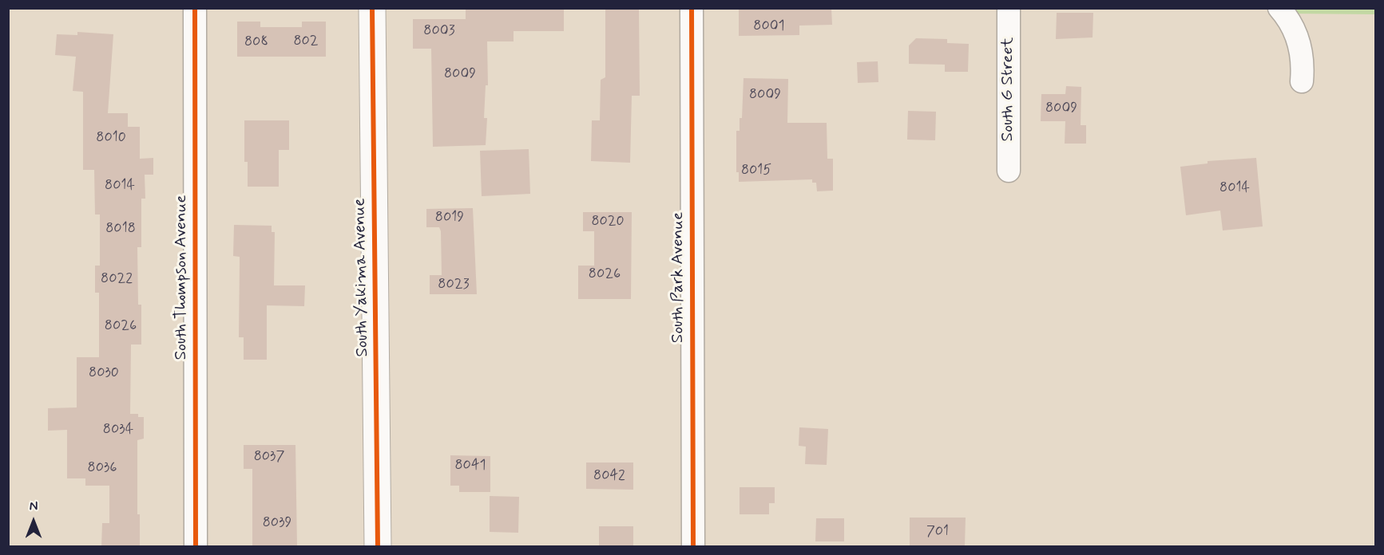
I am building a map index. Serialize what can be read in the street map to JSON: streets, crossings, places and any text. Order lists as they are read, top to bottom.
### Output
{
  "streets": {
    "main road": ["South Yakima Avenue"],
    "street": ["South G Street", "South Thompson Avenue", "South Park Avenue"]
  },
  "house_numbers": [
    "8001",
    "8003",
    "802",
    "808",
    "8009",
    "8009",
    "8009",
    "8010",
    "8015",
    "8014",
    "8014",
    "8019",
    "8020",
    "8018",
    "8026",
    "8022",
    "8023",
    "8026",
    "8030",
    "8034",
    "8037",
    "8041",
    "8036",
    "8042",
    "8039",
    "701"
  ],
  "north": "top"
}
